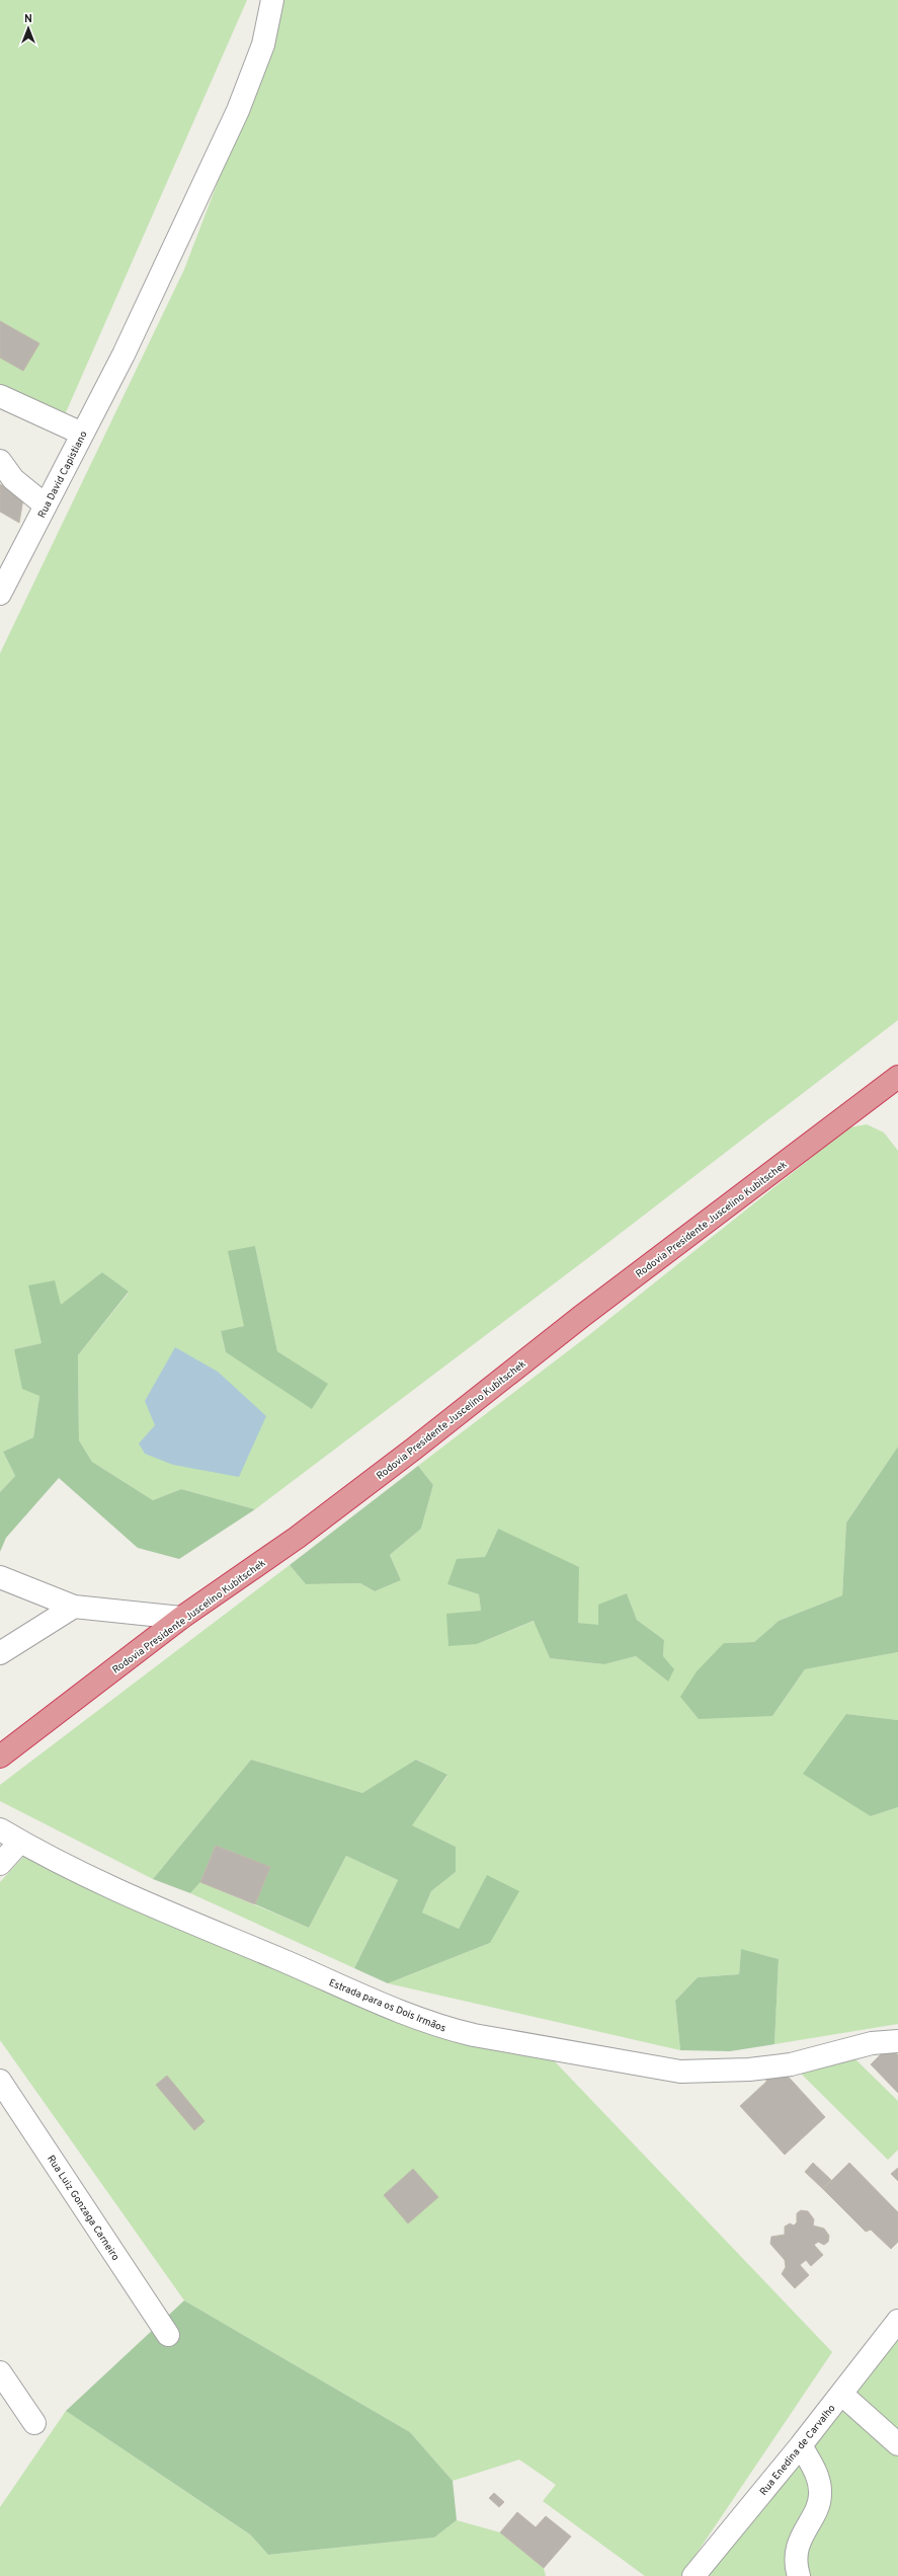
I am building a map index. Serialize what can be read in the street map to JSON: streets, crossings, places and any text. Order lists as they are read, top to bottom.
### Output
{
  "streets": {
    "highway": ["Rodovia Presidente Juscelino Kubitschek"],
    "street": [
      "Rua David Capistiano",
      "Estrada para os Dois Irmãos",
      "Rua Luiz Gonzaga Carneiro",
      "Rua Enedina de Carvalho"
    ]
  },
  "north": "top"
}
